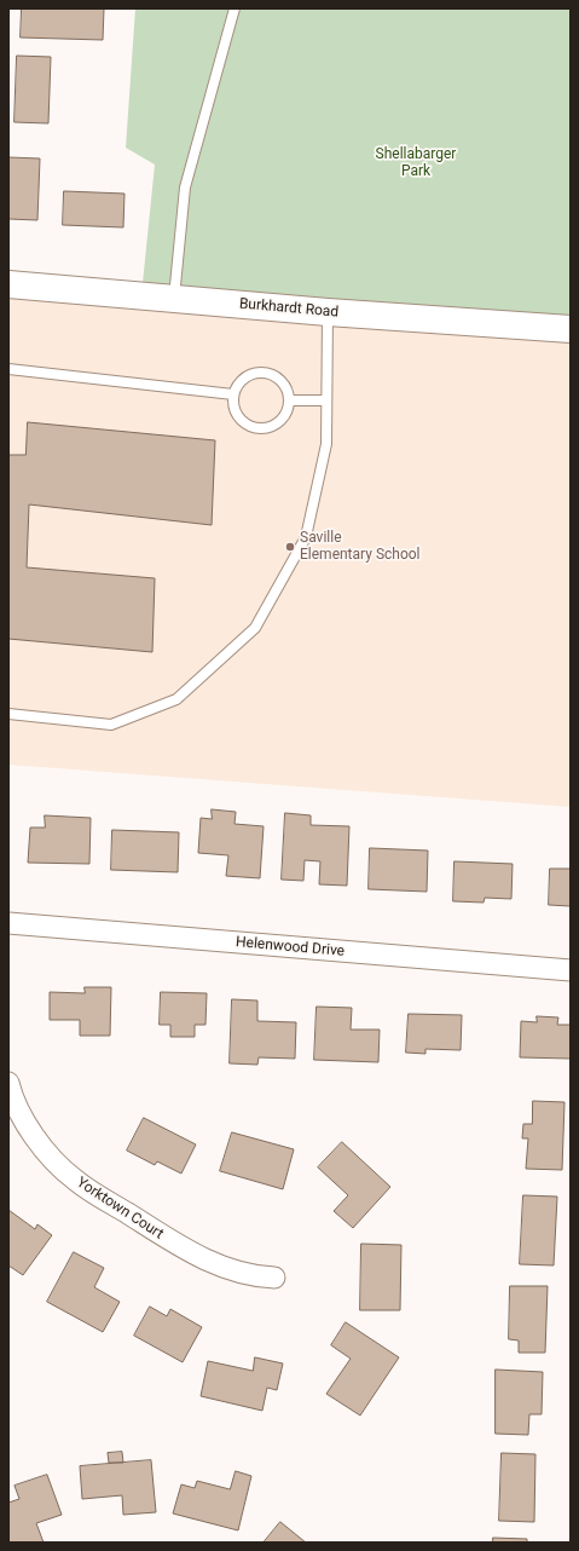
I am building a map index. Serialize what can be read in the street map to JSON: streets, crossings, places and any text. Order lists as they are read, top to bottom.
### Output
{
  "streets": {
    "main road": ["Burkhardt Road"],
    "street": ["Helenwood Drive", "Yorktown Court"]
  },
  "parks": ["Shellabarger Park"],
  "places": ["Saville Elementary School"]
}
